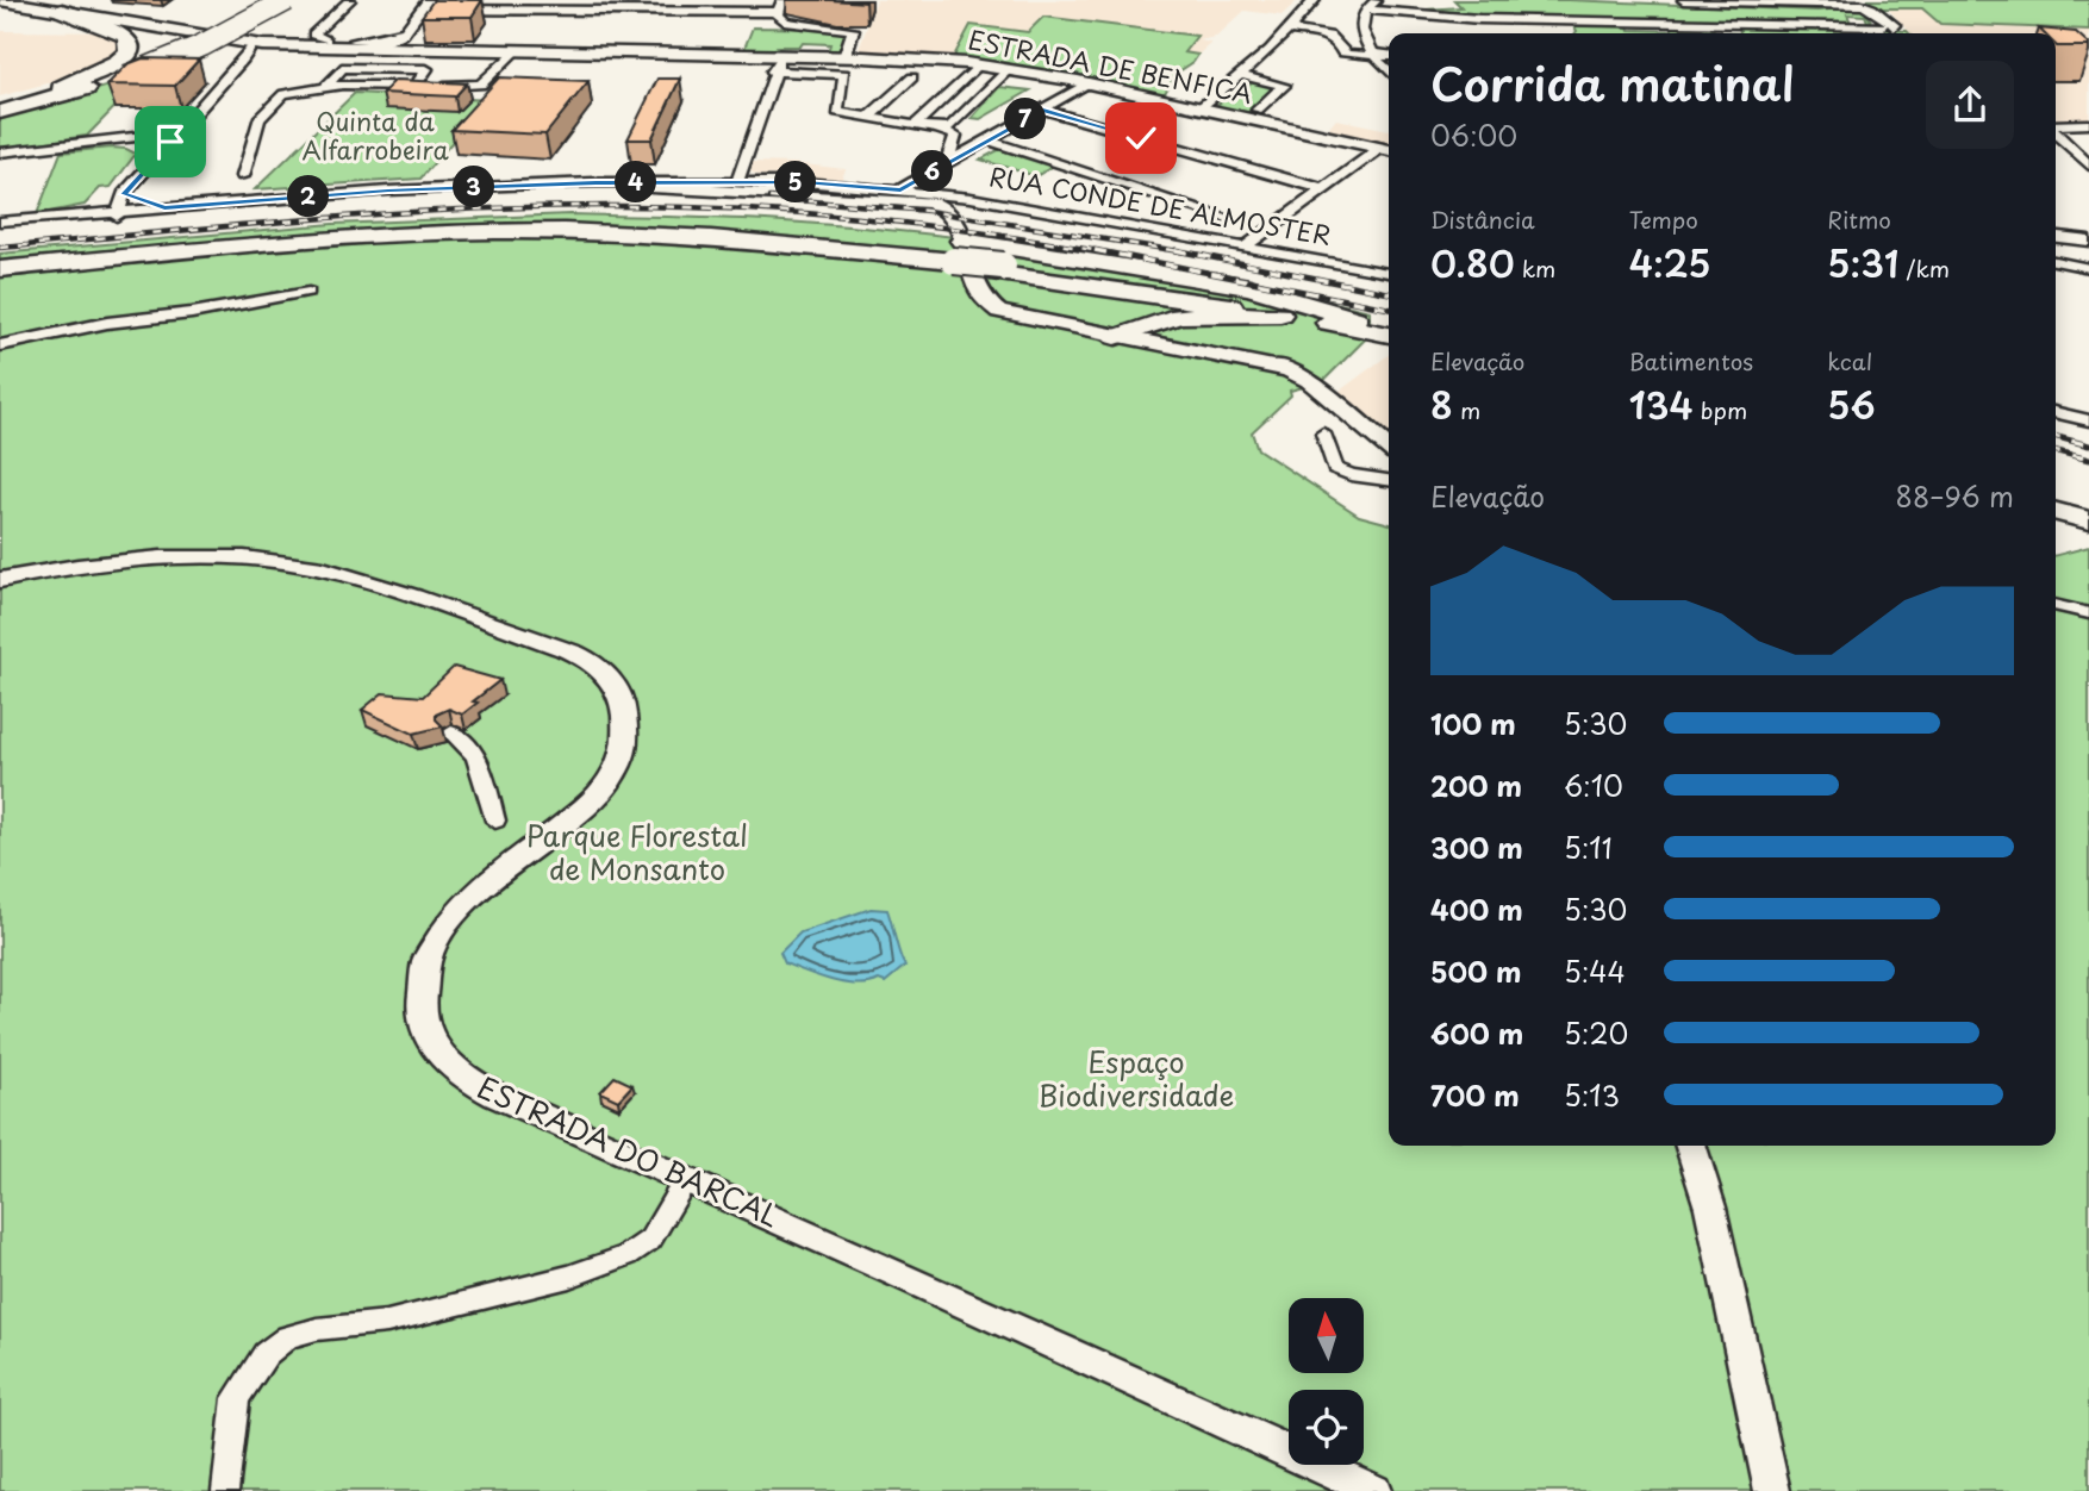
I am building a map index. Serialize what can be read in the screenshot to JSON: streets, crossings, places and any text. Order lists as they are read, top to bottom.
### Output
{
  "streets": {
    "street": ["ESTRADA DE BENFICA", "RUA CONDE DE ALMOSTER", "ESTRADA DO BARCAL"]
  },
  "parks": ["Quinta da Alfarrobeira", "Parque Florestal de Monsanto", "Espaço Biodiversidade"],
  "north": "top",
  "page": {
    "heading": ["Corrida matinal", "06:00"],
    "pins": [
      "7",
      "6",
      "4",
      "5",
      "3",
      "2"
    ],
    "stats": [
      ["Distância", "0.80 km"],
      ["Tempo", "4:25"],
      ["Ritmo", "5:31 /km"],
      ["Elevação", "8 m"],
      ["Batimentos", "134 bpm"],
      ["kcal", "56"]
    ],
    "chart": ["Elevação", "88–96 m"],
    "list": [
      {
        "name": "100 m",
        "note": "5:30"
      },
      {
        "name": "200 m",
        "note": "6:10"
      },
      {
        "name": "300 m",
        "note": "5:11"
      },
      {
        "name": "400 m",
        "note": "5:30"
      },
      {
        "name": "500 m",
        "note": "5:44"
      },
      {
        "name": "600 m",
        "note": "5:20"
      },
      {
        "name": "700 m",
        "note": "5:13"
      }
    ]
  }
}
